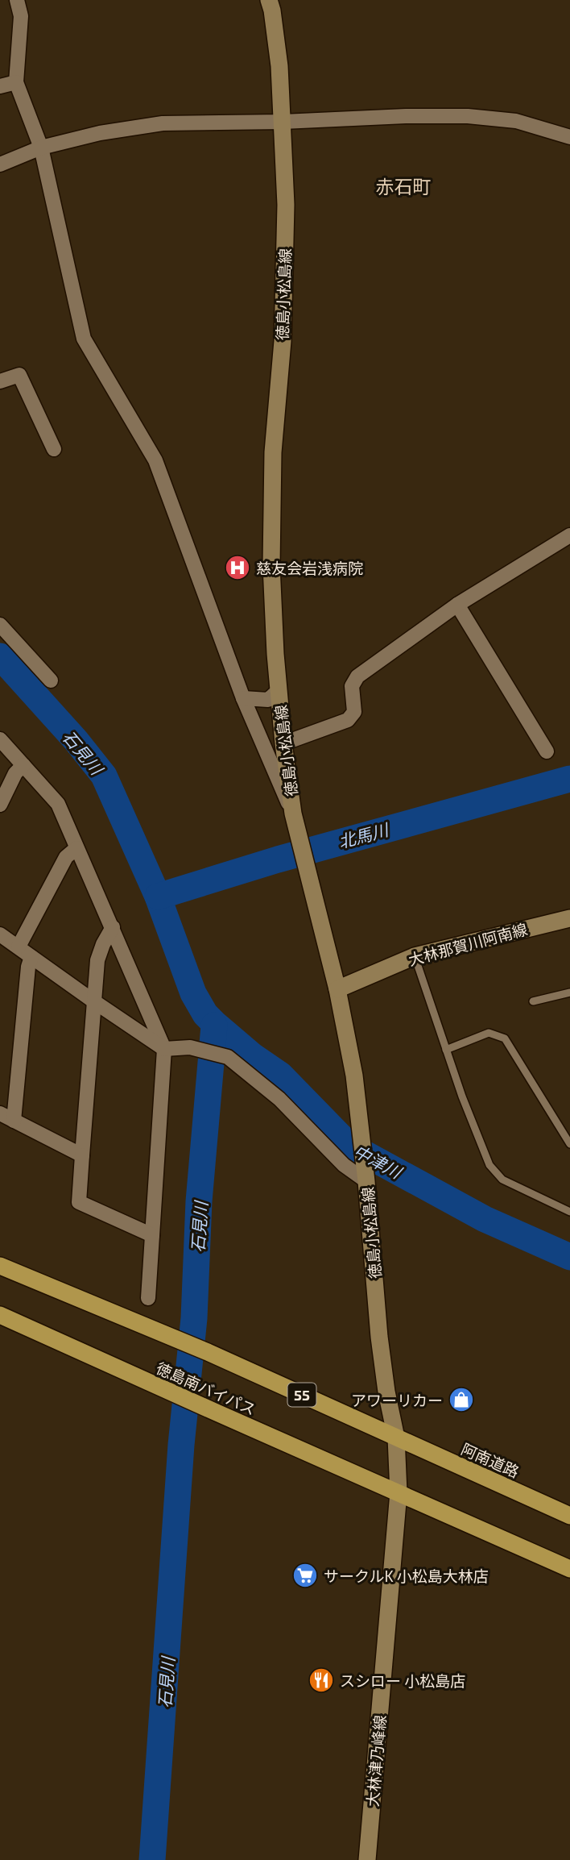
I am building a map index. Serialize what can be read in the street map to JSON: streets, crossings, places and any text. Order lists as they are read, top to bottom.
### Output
{
  "streets": {
    "highway": ["徳島南バイパス", "55", "阿南道路"],
    "main road": ["徳島小松島線", "大林那賀川阿南線", "大林津乃峰線"]
  },
  "crossings": [
    ["徳島小松島線", "大林那賀川阿南線"],
    ["徳島小松島線", "徳島南バイパス"],
    ["徳島小松島線", "55"],
    ["徳島小松島線", "阿南道路"],
    ["徳島小松島線", "大林津乃峰線"],
    ["徳島南バイパス", "大林津乃峰線"],
    ["55", "阿南道路"]
  ],
  "districts": ["赤石町"],
  "water": ["石見川", "北馬川", "中津川"],
  "places": {
    "hospital": ["慈友会岩浅病院"],
    "shop": ["アワーリカー"],
    "supermarket": ["サークルK 小松島大林店"],
    "restaurant": ["スシロー 小松島店"]
  }
}
